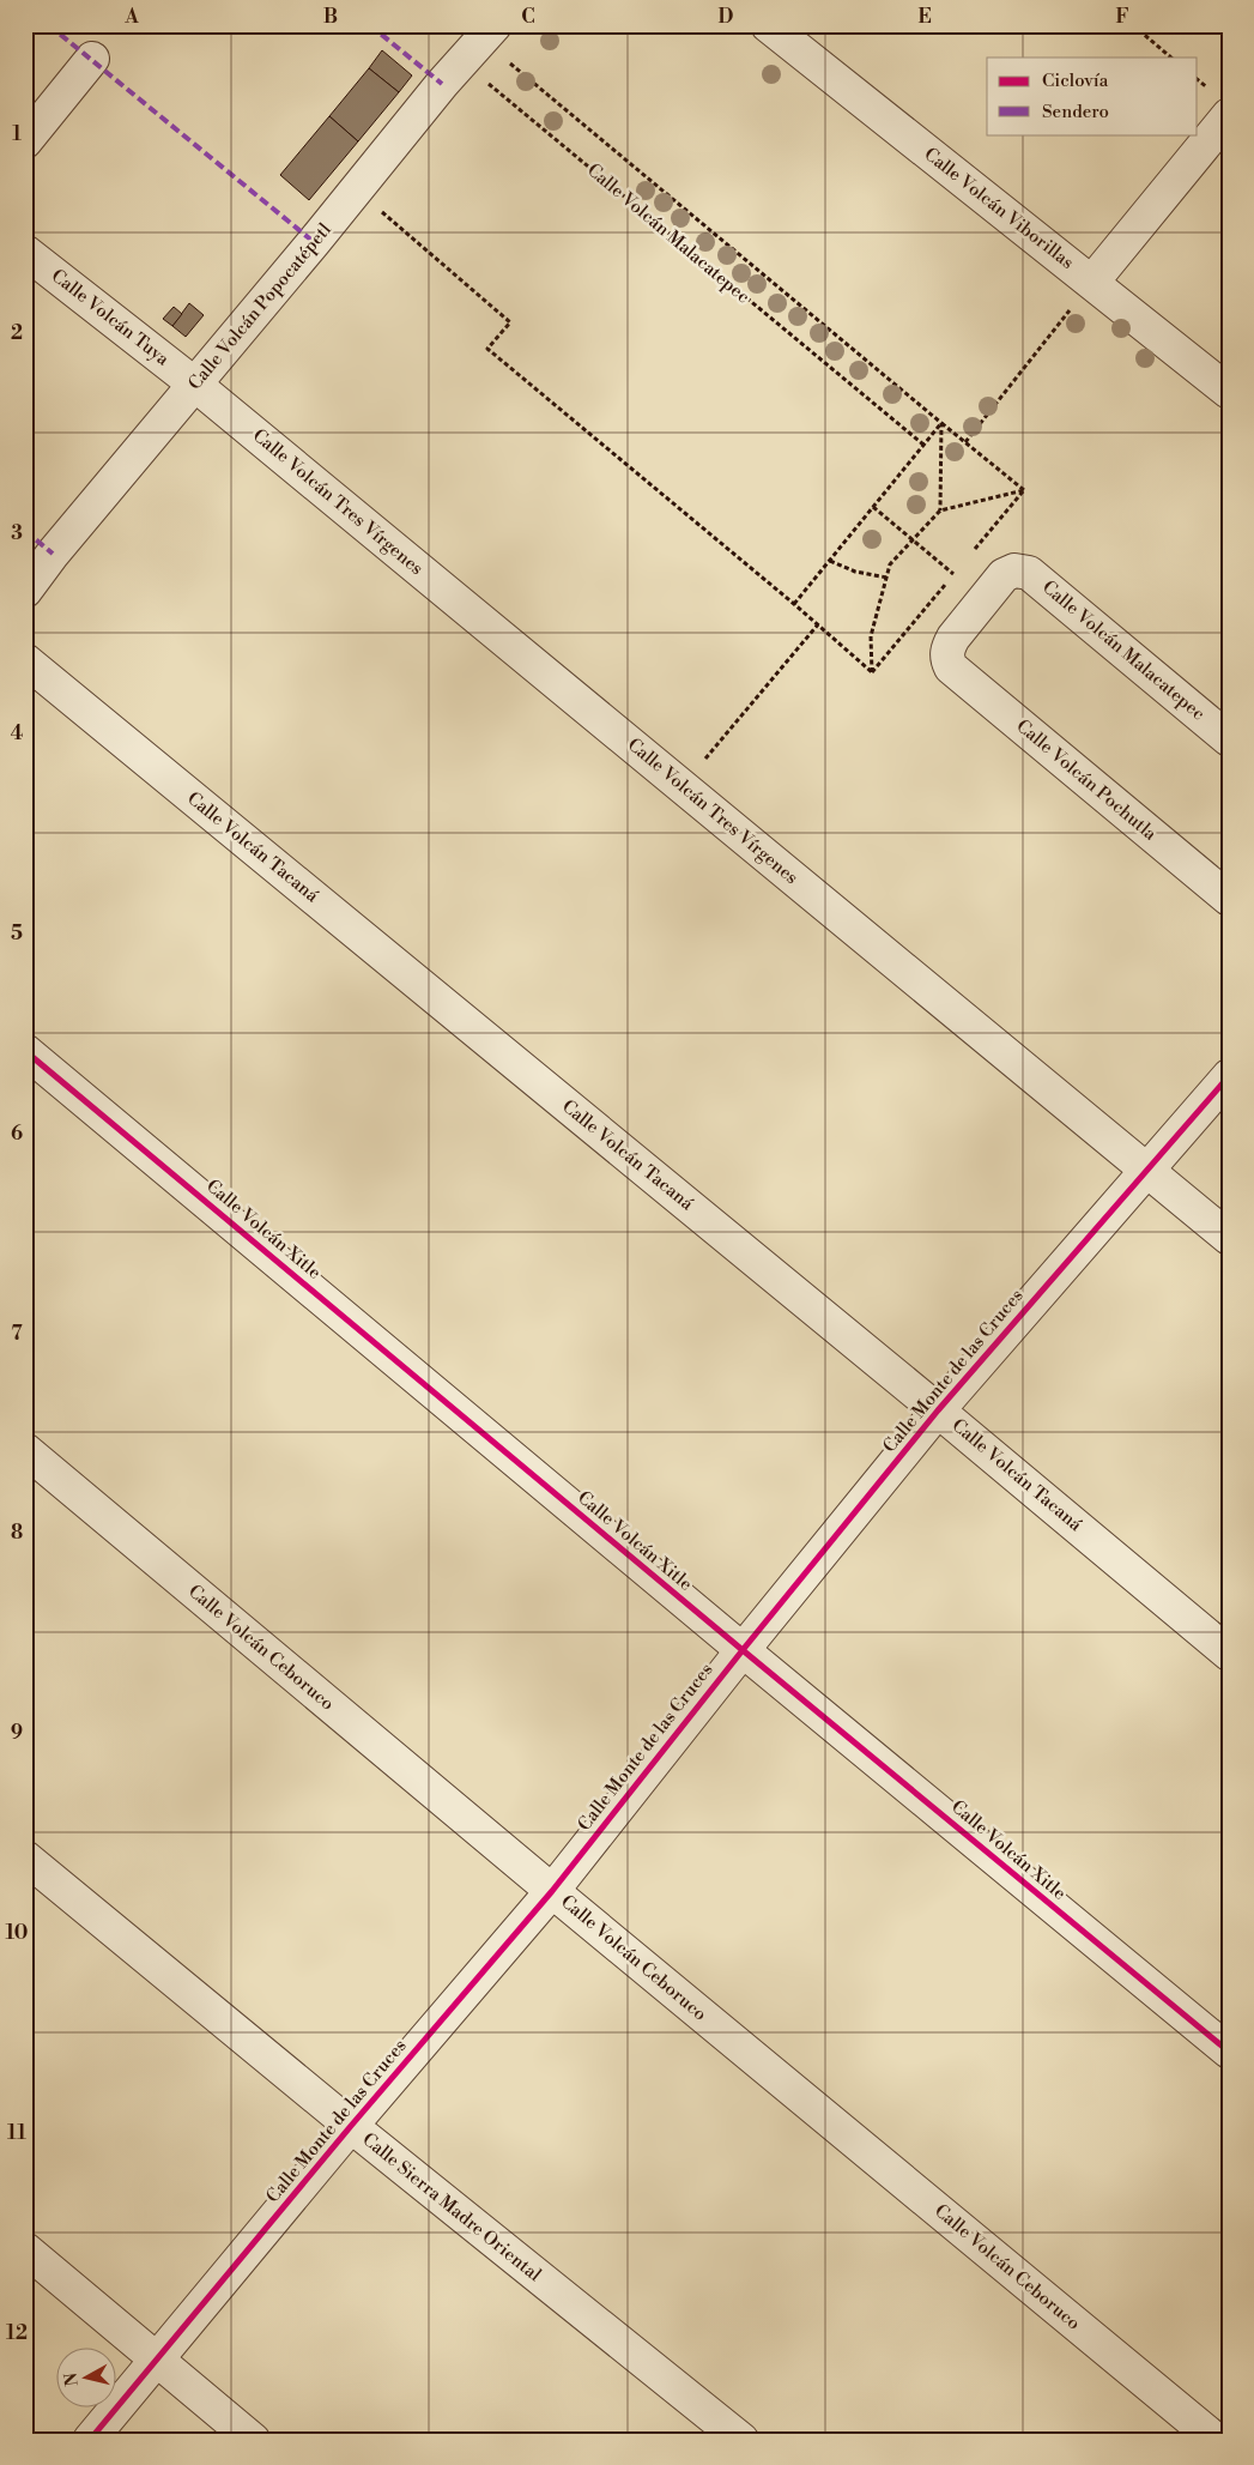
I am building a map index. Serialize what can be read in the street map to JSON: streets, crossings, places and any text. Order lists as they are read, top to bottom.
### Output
{
  "streets": {
    "street": [
      "Calle Volcán Viborillas",
      "Calle Volcán Malacatepec",
      "Calle Volcán Popocatépetl",
      "Calle Volcán Tuya",
      "Calle Volcán Tres Vírgenes",
      "Calle Volcán Pochutla",
      "Calle Volcán Tacaná",
      "Calle Volcán Xitle",
      "Calle Monte de las Cruces",
      "Calle Volcán Ceboruco",
      "Calle Sierra Madre Oriental"
    ]
  },
  "crossings": [
    ["Calle Volcán Malacatepec", "Calle Volcán Popocatépetl"],
    ["Calle Volcán Malacatepec", "Calle Volcán Pochutla"],
    ["Calle Volcán Popocatépetl", "Calle Volcán Tuya"],
    ["Calle Volcán Popocatépetl", "Calle Volcán Tres Vírgenes"],
    ["Calle Volcán Tuya", "Calle Volcán Tres Vírgenes"],
    ["Calle Volcán Tres Vírgenes", "Calle Monte de las Cruces"],
    ["Calle Volcán Tacaná", "Calle Monte de las Cruces"],
    ["Calle Volcán Xitle", "Calle Monte de las Cruces"],
    ["Calle Monte de las Cruces", "Calle Volcán Ceboruco"],
    ["Calle Monte de las Cruces", "Calle Sierra Madre Oriental"]
  ],
  "legend": ["Ciclovía", "Sendero"],
  "north": "left",
  "grid": {
    "columns": [
      "A",
      "B",
      "C",
      "D",
      "E",
      "F"
    ],
    "rows": [
      "1",
      "2",
      "3",
      "4",
      "5",
      "6",
      "7",
      "8",
      "9",
      "10",
      "11",
      "12"
    ]
  }
}
